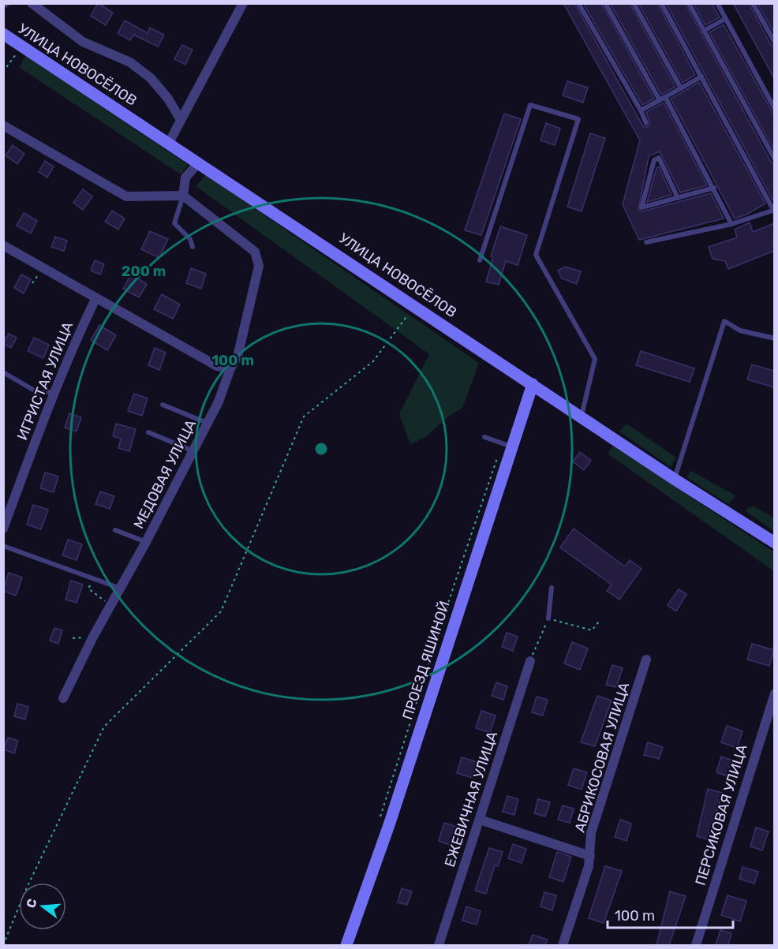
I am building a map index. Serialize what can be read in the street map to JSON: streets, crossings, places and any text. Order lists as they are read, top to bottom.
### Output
{
  "streets": {
    "street": [
      "УЛИЦА НОВОСЁЛОВ",
      "ИГРИСТАЯ УЛИЦА",
      "МЕДОВАЯ УЛИЦА",
      "ПРОЕЗД ЯШИНОЙ",
      "АБРИКОСОВАЯ УЛИЦА",
      "ЕЖЕВИЧНАЯ УЛИЦА",
      "ПЕРСИКОВАЯ УЛИЦА"
    ]
  },
  "crossings": [
    ["УЛИЦА НОВОСЁЛОВ", "ПРОЕЗД ЯШИНОЙ"]
  ],
  "scale_bar": "100 m",
  "north": "left",
  "rings": ["200 m", "100 m"]
}
